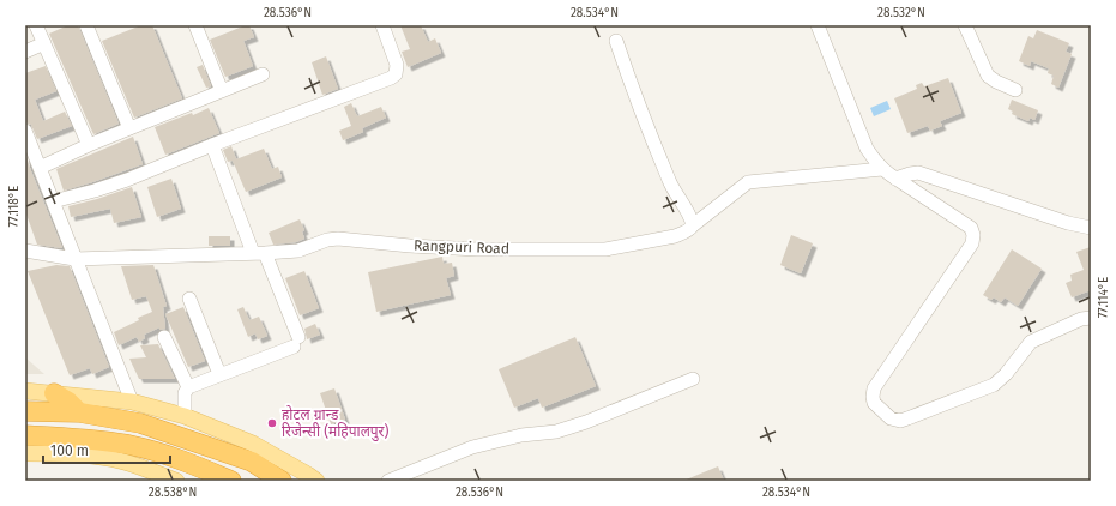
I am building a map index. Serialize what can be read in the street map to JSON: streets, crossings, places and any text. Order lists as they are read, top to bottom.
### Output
{
  "streets": {
    "street": ["Rangpuri Road"]
  },
  "places": ["होटल ग्रान्ड रिजेन्सी (महिपालपुर)"],
  "scale_bar": "100 m",
  "coordinates": [
    "28.536°N",
    "28.534°N",
    "28.532°N",
    "77.118°E",
    "77.114°E",
    "28.538°N"
  ]
}
